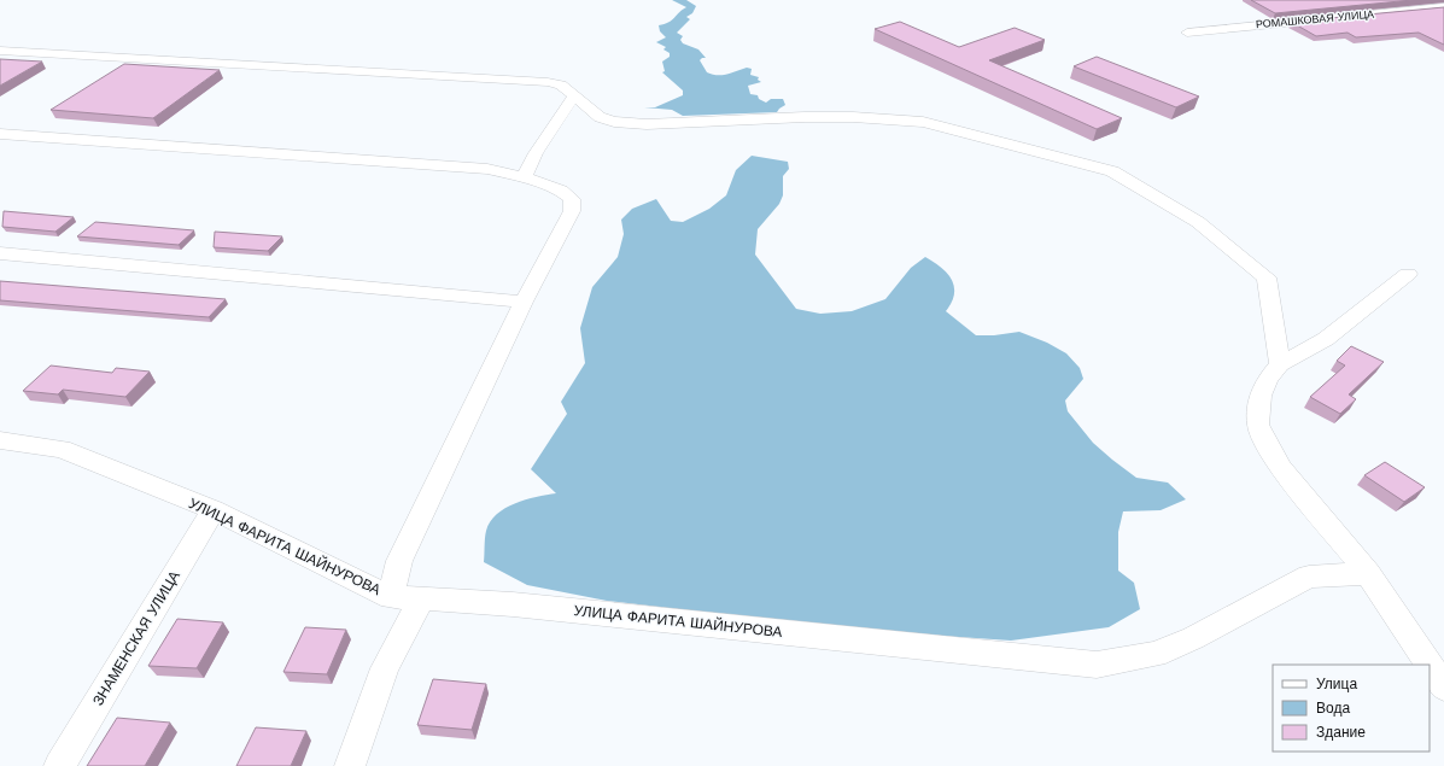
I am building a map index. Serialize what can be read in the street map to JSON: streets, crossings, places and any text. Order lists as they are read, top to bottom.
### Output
{
  "streets": {
    "street": ["РОМАШКОВАЯ УЛИЦА", "УЛИЦА ФАРИТА ШАЙНУРОВА", "ЗНАМЕНСКАЯ УЛИЦА"]
  },
  "crossings": [
    ["УЛИЦА ФАРИТА ШАЙНУРОВА", "ЗНАМЕНСКАЯ УЛИЦА"]
  ],
  "legend": ["Улица", "Вода", "Здание"]
}
